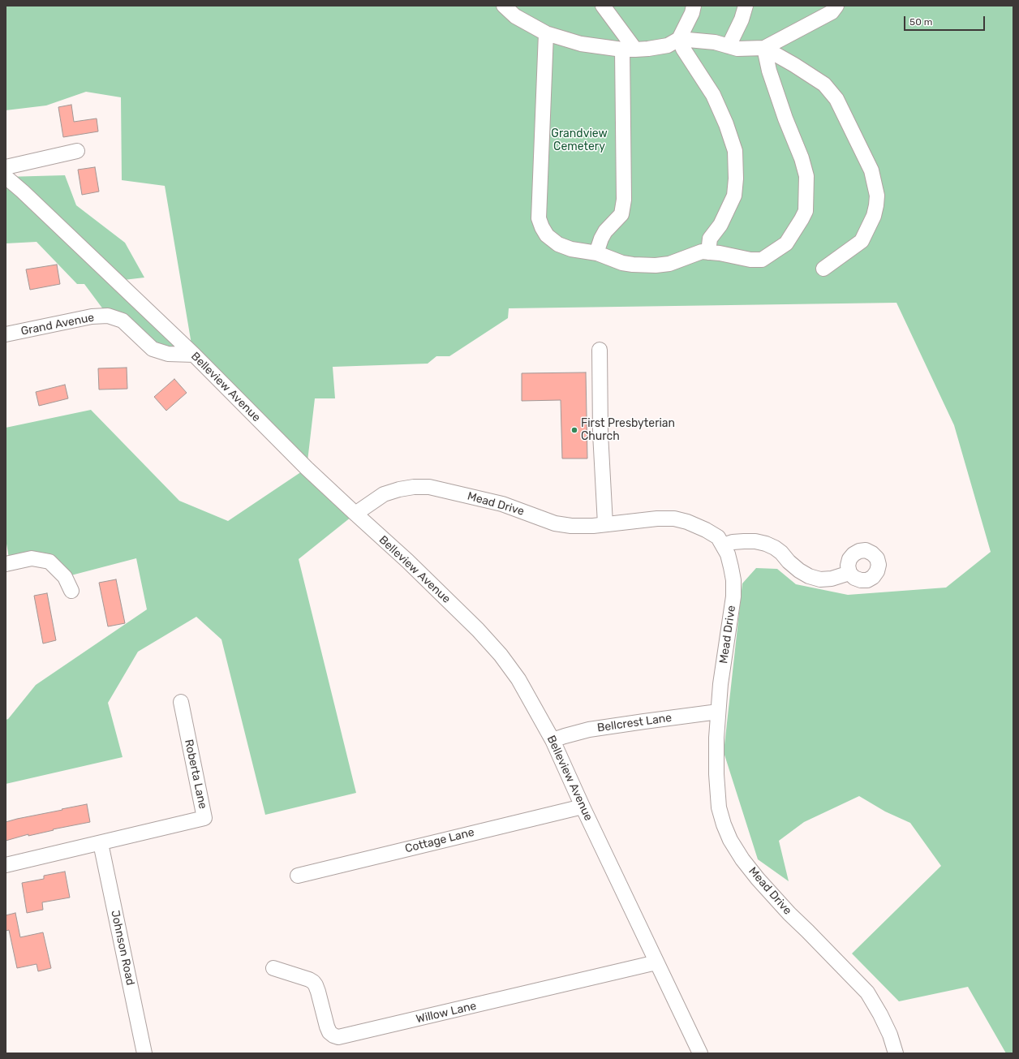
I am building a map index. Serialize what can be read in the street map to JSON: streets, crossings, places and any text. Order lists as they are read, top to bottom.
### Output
{
  "streets": {
    "street": [
      "Grand Avenue",
      "Belleview Avenue",
      "Mead Drive",
      "Bellcrest Lane",
      "Roberta Lane",
      "Cottage Lane",
      "Johnson Road",
      "Willow Lane"
    ]
  },
  "crossings": [
    ["Grand Avenue", "Belleview Avenue"],
    ["Belleview Avenue", "Mead Drive"],
    ["Belleview Avenue", "Bellcrest Lane"],
    ["Belleview Avenue", "Cottage Lane"],
    ["Belleview Avenue", "Willow Lane"],
    ["Mead Drive", "Bellcrest Lane"],
    ["Roberta Lane", "Johnson Road"]
  ],
  "parks": ["Grandview Cemetery"],
  "places": ["First Presbyterian Church"],
  "scale_bar": "50 m"
}
